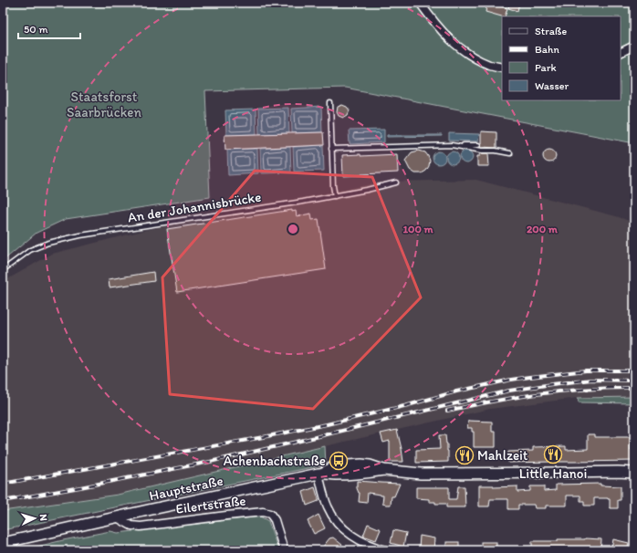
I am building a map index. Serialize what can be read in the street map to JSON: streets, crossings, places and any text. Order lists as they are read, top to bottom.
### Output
{
  "streets": {
    "main road": ["Hauptstraße"],
    "street": ["Eilertstraße"],
    "lane": ["An der Johannisbrücke"]
  },
  "crossings": [
    ["Hauptstraße", "Eilertstraße"]
  ],
  "parks": ["Staatsforst Saarbrücken"],
  "places": {
    "restaurant": ["Little Hanoi", "Mahlzeit"],
    "bus stop": ["Achenbachstraße"]
  },
  "legend": [
    "Straße",
    "Bahn",
    "Park",
    "Wasser"
  ],
  "scale_bar": "50 m",
  "north": "right",
  "rings": ["100 m", "200 m"]
}
